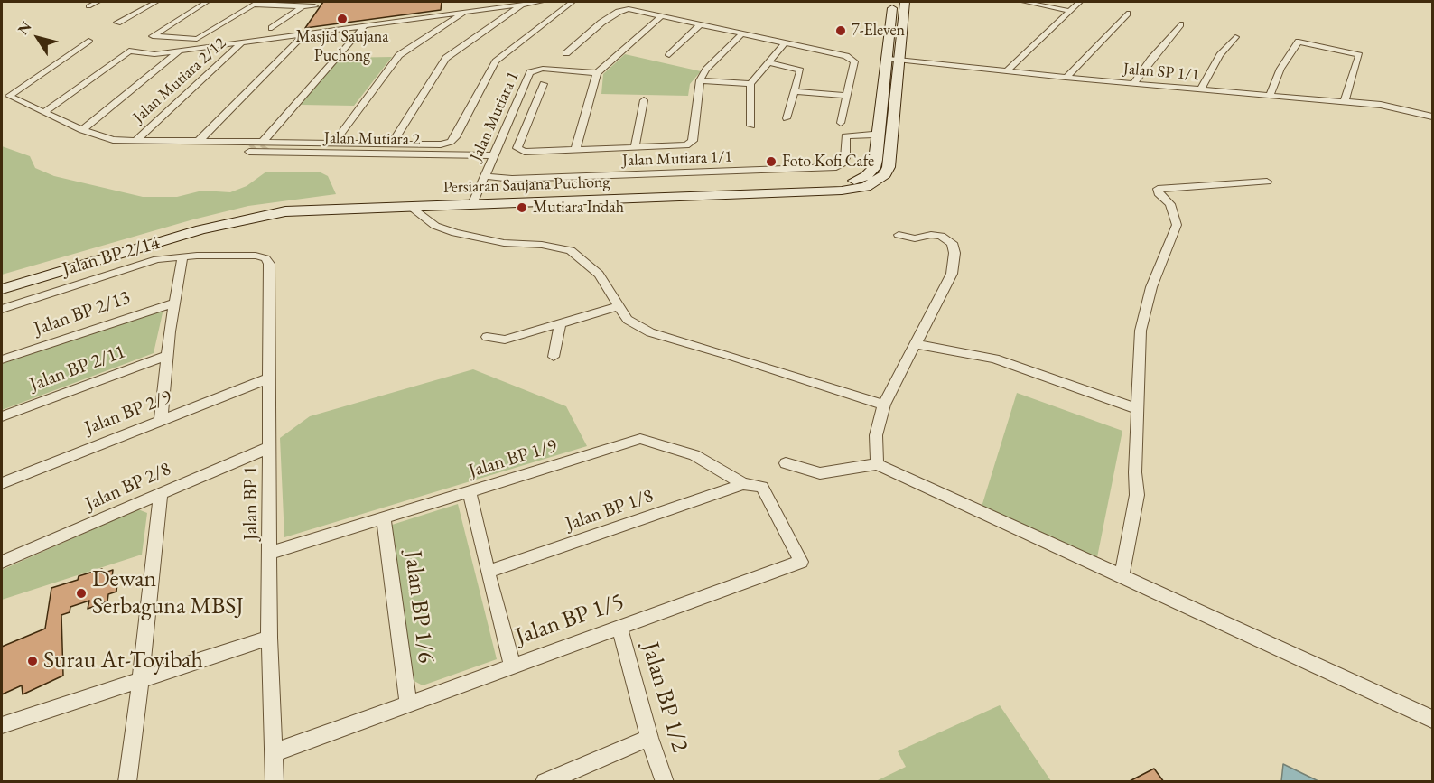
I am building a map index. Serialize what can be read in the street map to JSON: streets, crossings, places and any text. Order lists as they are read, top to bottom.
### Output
{
  "streets": {
    "street": [
      "Jalan SP 1/1",
      "Jalan Mutiara 2/12",
      "Jalan Mutiara 1",
      "Jalan Mutiara 2",
      "Jalan Mutiara 1/1",
      "Persiaran Saujana Puchong",
      "Jalan BP 2/14",
      "Jalan BP 2/13",
      "Jalan BP 2/11",
      "Jalan BP 2/9",
      "Jalan BP 1/9",
      "Jalan BP 2/8",
      "Jalan BP 1",
      "Jalan BP 1/8",
      "Jalan BP 1/6",
      "Jalan BP 1/5",
      "Jalan BP 1/2"
    ]
  },
  "crossings": [
    ["Jalan SP 1/1", "Persiaran Saujana Puchong"],
    ["Jalan Mutiara 1", "Jalan Mutiara 2"],
    ["Jalan Mutiara 1", "Jalan Mutiara 1/1"],
    ["Jalan Mutiara 1", "Persiaran Saujana Puchong"],
    ["Jalan Mutiara 1/1", "Persiaran Saujana Puchong"],
    ["Jalan BP 2/14", "Jalan BP 1"],
    ["Jalan BP 2/9", "Jalan BP 1"],
    ["Jalan BP 1/9", "Jalan BP 1"],
    ["Jalan BP 1/9", "Jalan BP 1/8"],
    ["Jalan BP 1/9", "Jalan BP 1/6"],
    ["Jalan BP 1/9", "Jalan BP 1/5"],
    ["Jalan BP 2/8", "Jalan BP 1"],
    ["Jalan BP 1", "Jalan BP 1/5"],
    ["Jalan BP 1/6", "Jalan BP 1/5"],
    ["Jalan BP 1/5", "Jalan BP 1/2"]
  ],
  "places": [
    "Masjid Saujana Puchong",
    "7-Eleven",
    "Foto Kofi Cafe",
    "Mutiara Indah",
    "Dewan Serbaguna MBSJ",
    "Surau At-Toyibah"
  ],
  "north": "top left"
}
